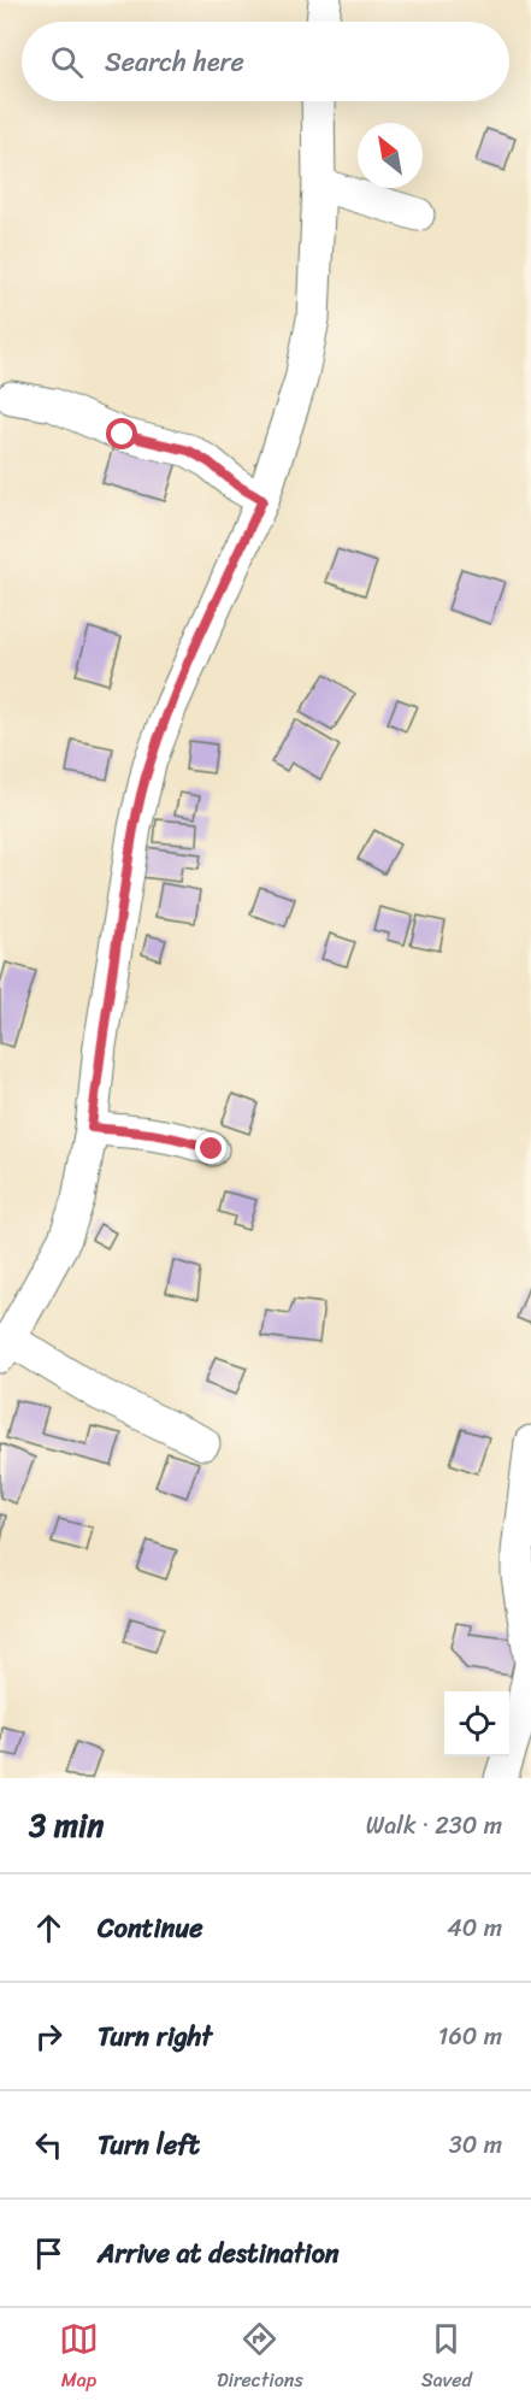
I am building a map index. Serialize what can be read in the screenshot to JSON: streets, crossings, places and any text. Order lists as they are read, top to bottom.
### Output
{
  "north": "top left",
  "page": {
    "search": "Search here",
    "heading": ["3 min", "Walk · 230 m"],
    "list": [
      ["Continue", "40 m"],
      ["Turn right", "160 m"],
      ["Turn left", "30 m"],
      "Arrive at destination"
    ],
    "nav": ["Map", "Directions", "Saved"]
  }
}
